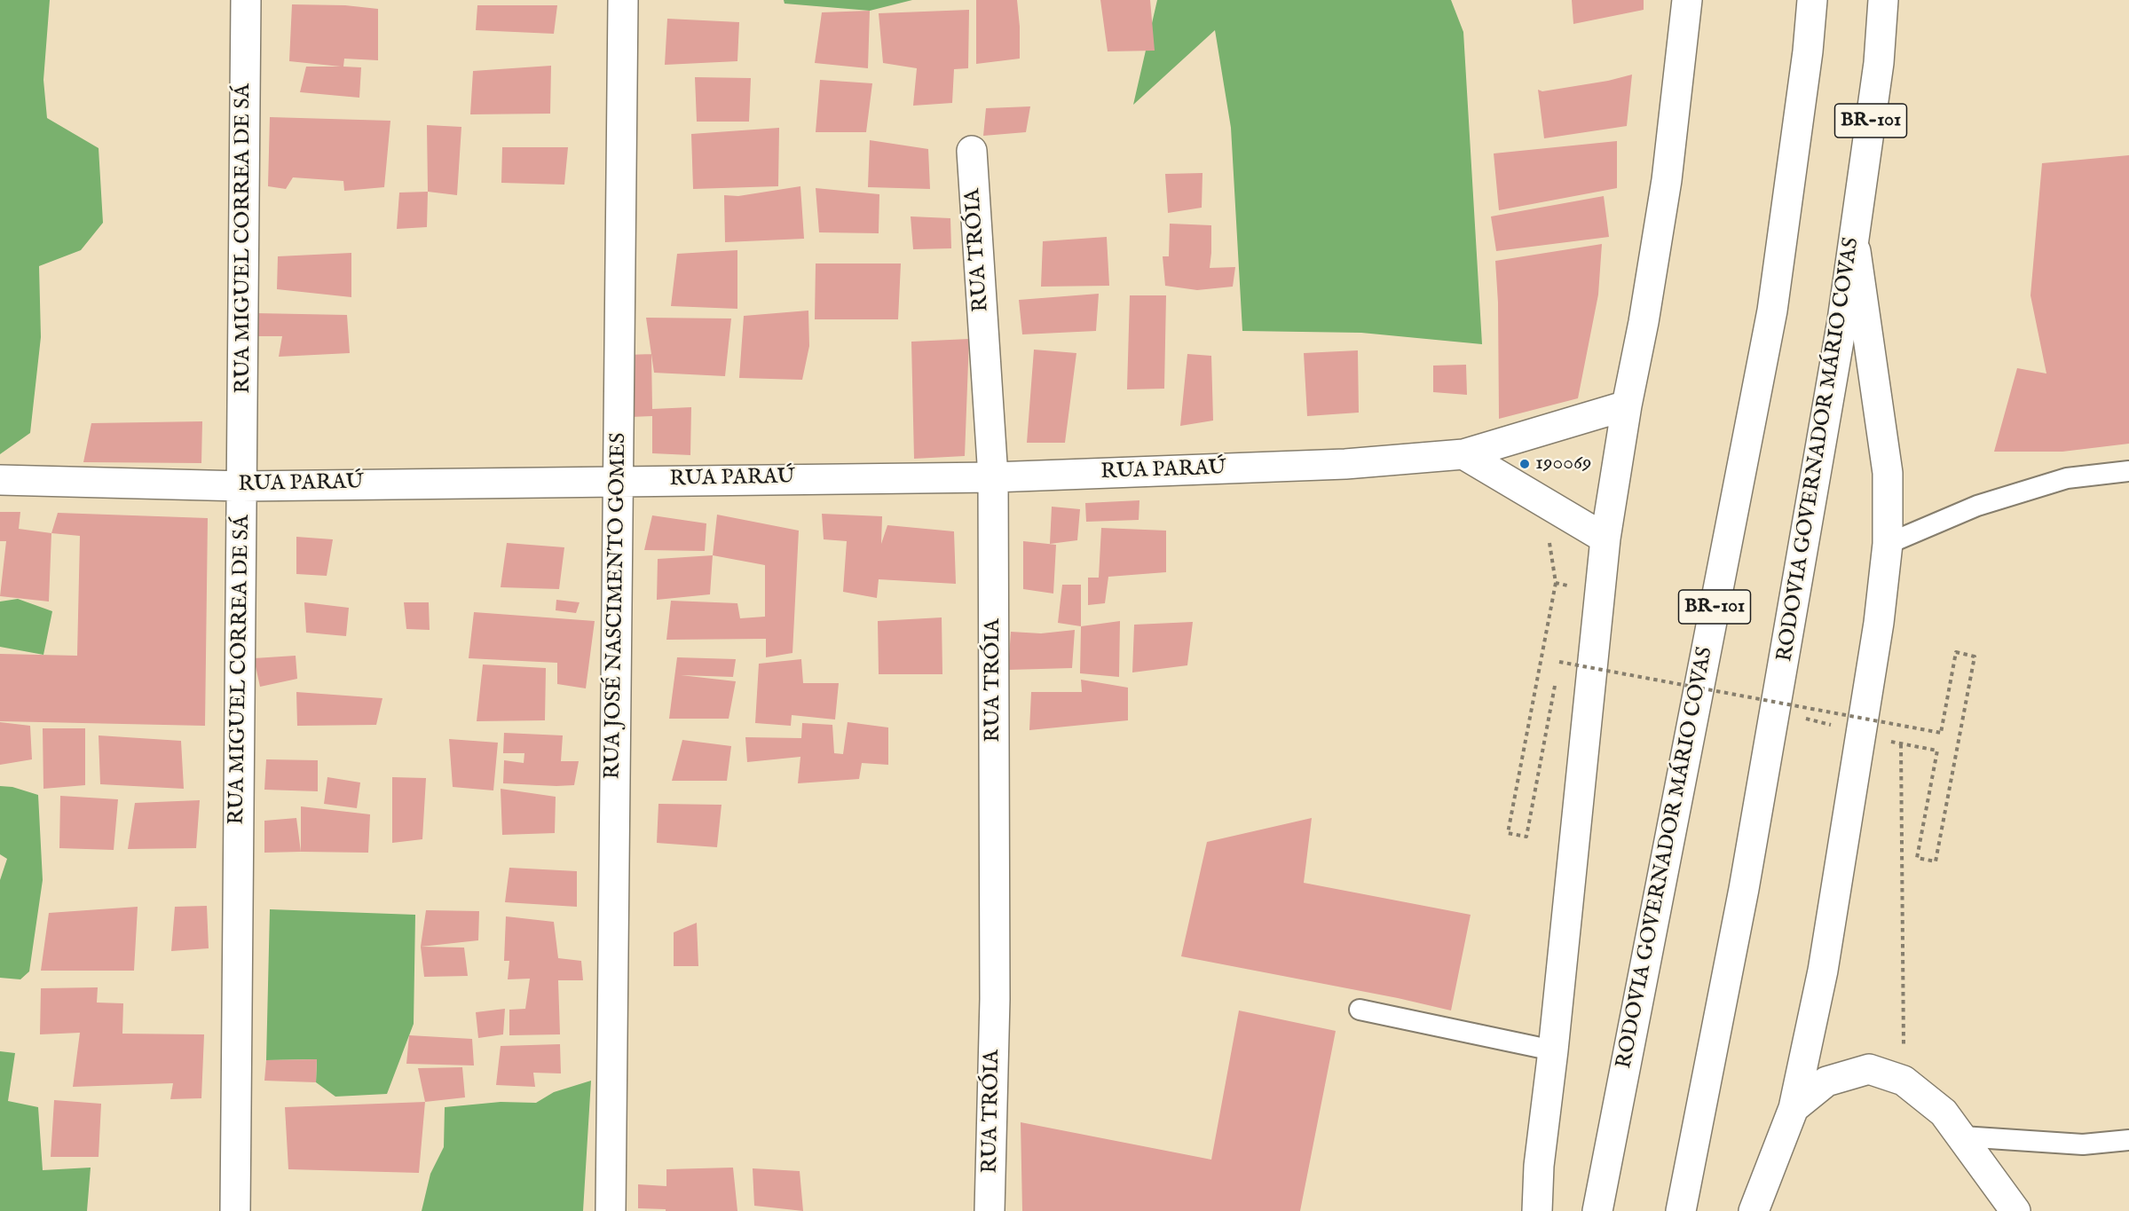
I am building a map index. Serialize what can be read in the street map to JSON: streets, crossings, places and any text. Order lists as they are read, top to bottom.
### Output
{
  "streets": {
    "main road": [
      "BR-101",
      "RUA MIGUEL CORREA DE SÁ",
      "RUA TRÓIA",
      "RODOVIA GOVERNADOR MÁRIO COVAS",
      "RUA PARAÚ",
      "RUA JOSÉ NASCIMENTO GOMES"
    ]
  },
  "crossings": [
    ["RUA MIGUEL CORREA DE SÁ", "RUA PARAÚ"],
    ["RUA TRÓIA", "RUA PARAÚ"],
    ["RUA PARAÚ", "RUA JOSÉ NASCIMENTO GOMES"]
  ],
  "places": ["190069"]
}
